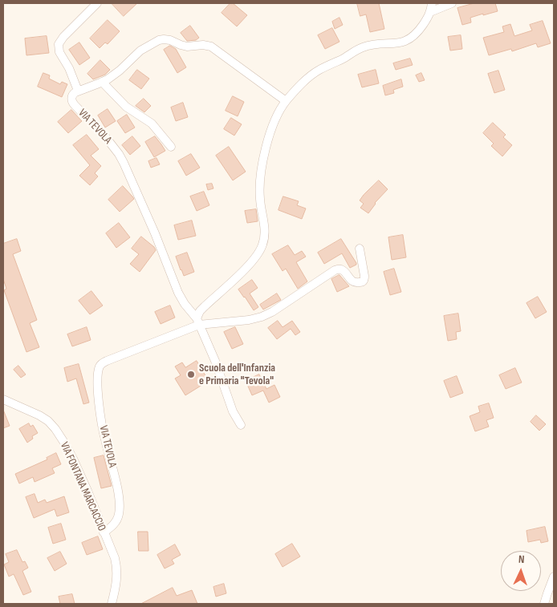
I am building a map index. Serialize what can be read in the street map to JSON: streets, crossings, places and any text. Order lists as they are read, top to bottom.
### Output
{
  "streets": {
    "street": ["VIA TEVOLA", "VIA FONTANA MARCACCIO"]
  },
  "crossings": [
    ["VIA TEVOLA", "VIA FONTANA MARCACCIO"]
  ],
  "places": ["Scuola dell'Infanzia e Primaria \"Tevola\""],
  "north": "top"
}
